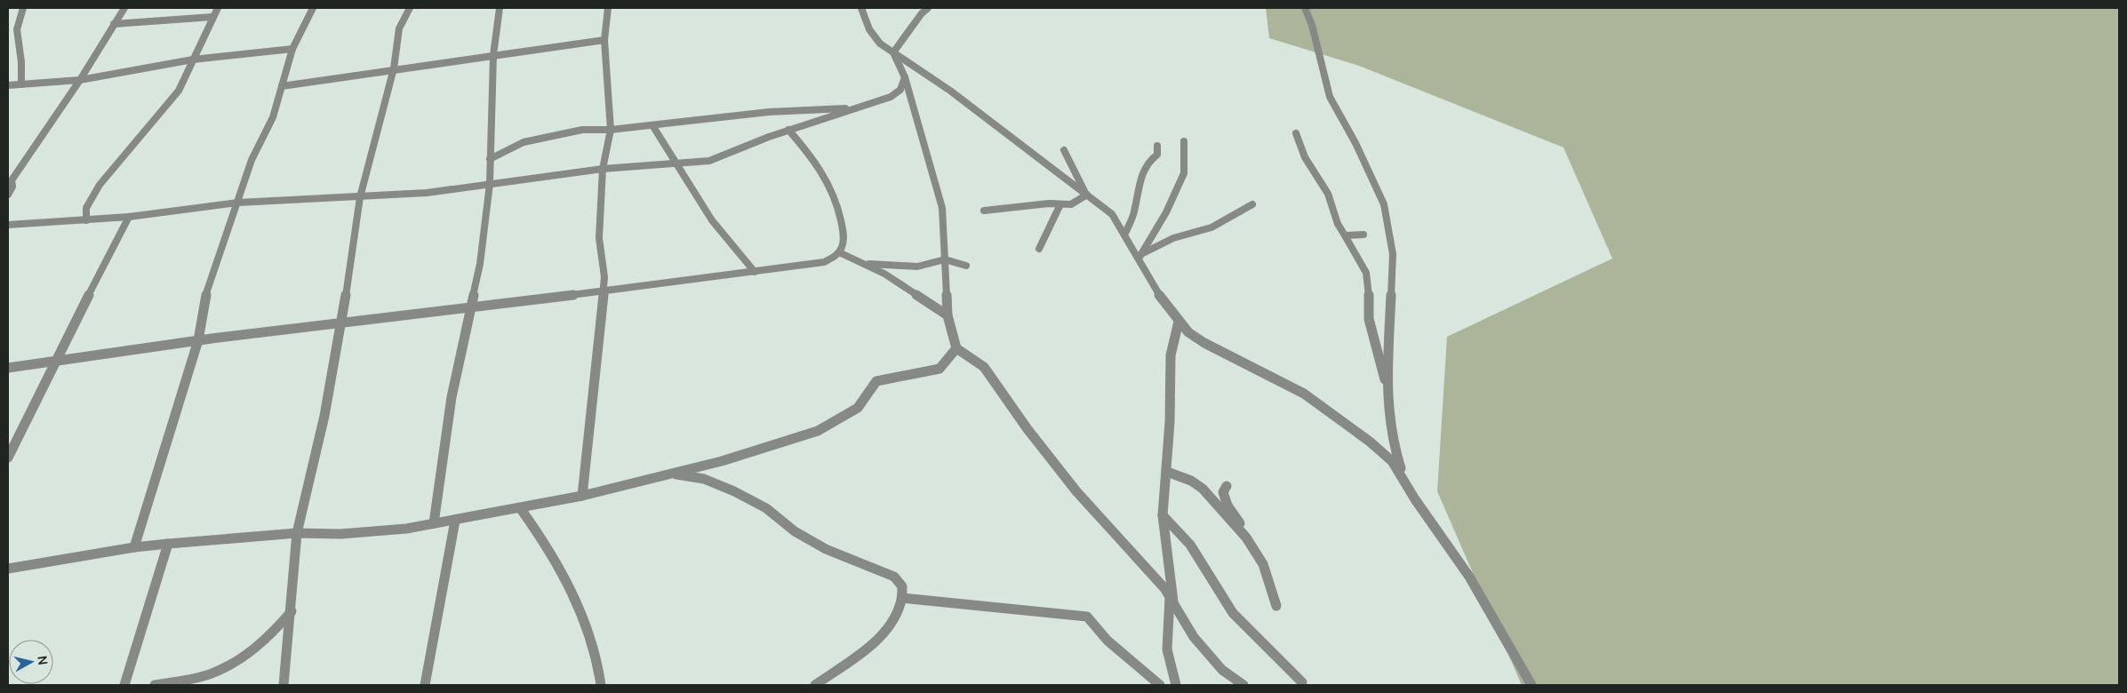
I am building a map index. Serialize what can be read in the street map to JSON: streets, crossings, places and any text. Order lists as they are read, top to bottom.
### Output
{
  "north": "right"
}
